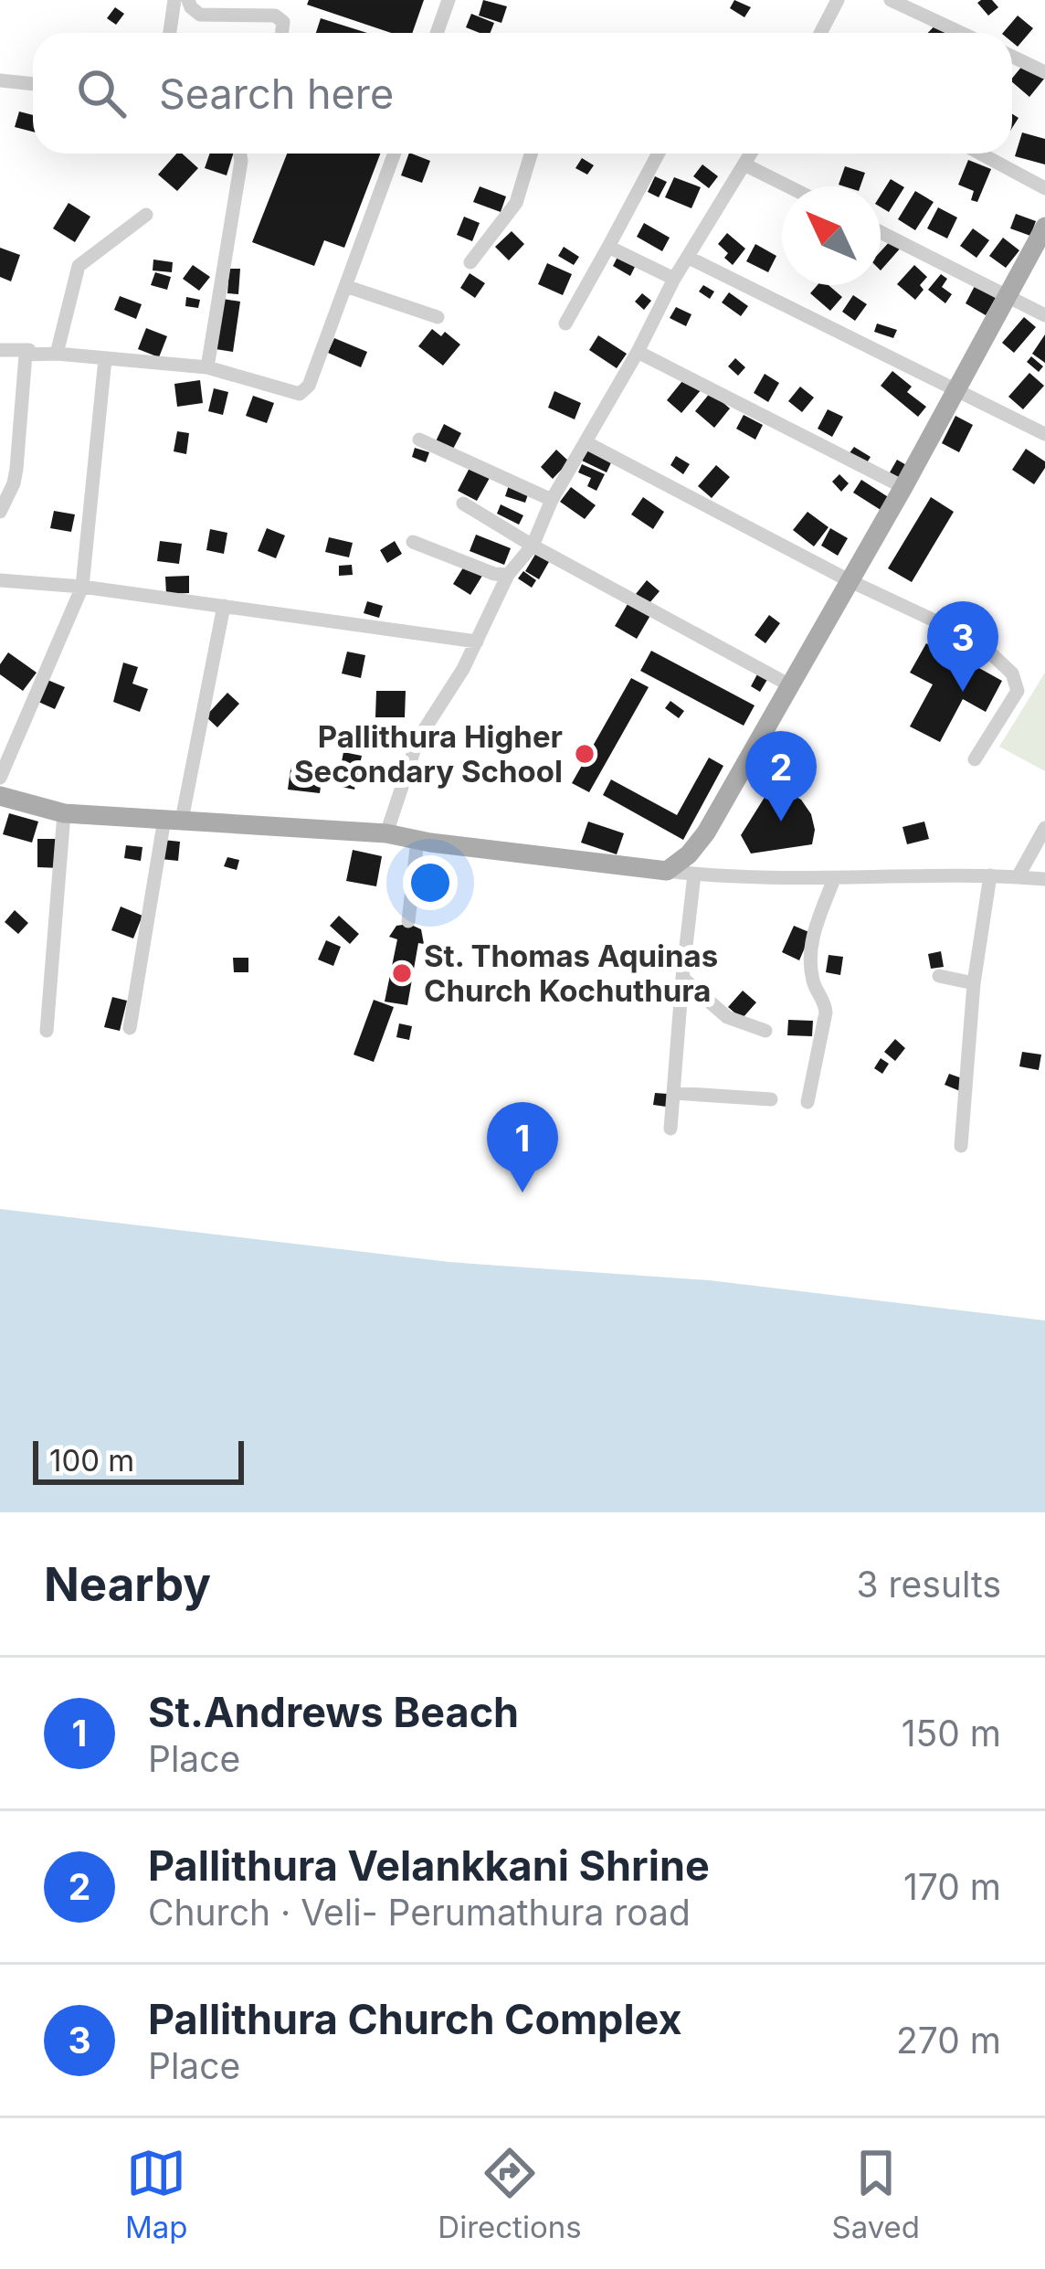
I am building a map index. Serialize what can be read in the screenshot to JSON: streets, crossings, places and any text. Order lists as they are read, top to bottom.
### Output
{
  "places": ["Pallithura Higher Secondary School", "St. Thomas Aquinas Church Kochuthura"],
  "scale_bar": "100 m",
  "north": "top left",
  "page": {
    "search": "Search here",
    "pins": ["3", "2", "1"],
    "scale": "100 m",
    "heading": ["Nearby", "3 results"],
    "list": [
      {
        "mark": "1",
        "name": "St.Andrews Beach",
        "note": "Place",
        "value": "150 m"
      },
      {
        "mark": "2",
        "name": "Pallithura Velankkani Shrine",
        "note": "Church · Veli- Perumathura road",
        "value": "170 m"
      },
      {
        "mark": "3",
        "name": "Pallithura Church Complex",
        "note": "Place",
        "value": "270 m"
      }
    ],
    "nav": ["Map", "Directions", "Saved"]
  }
}
